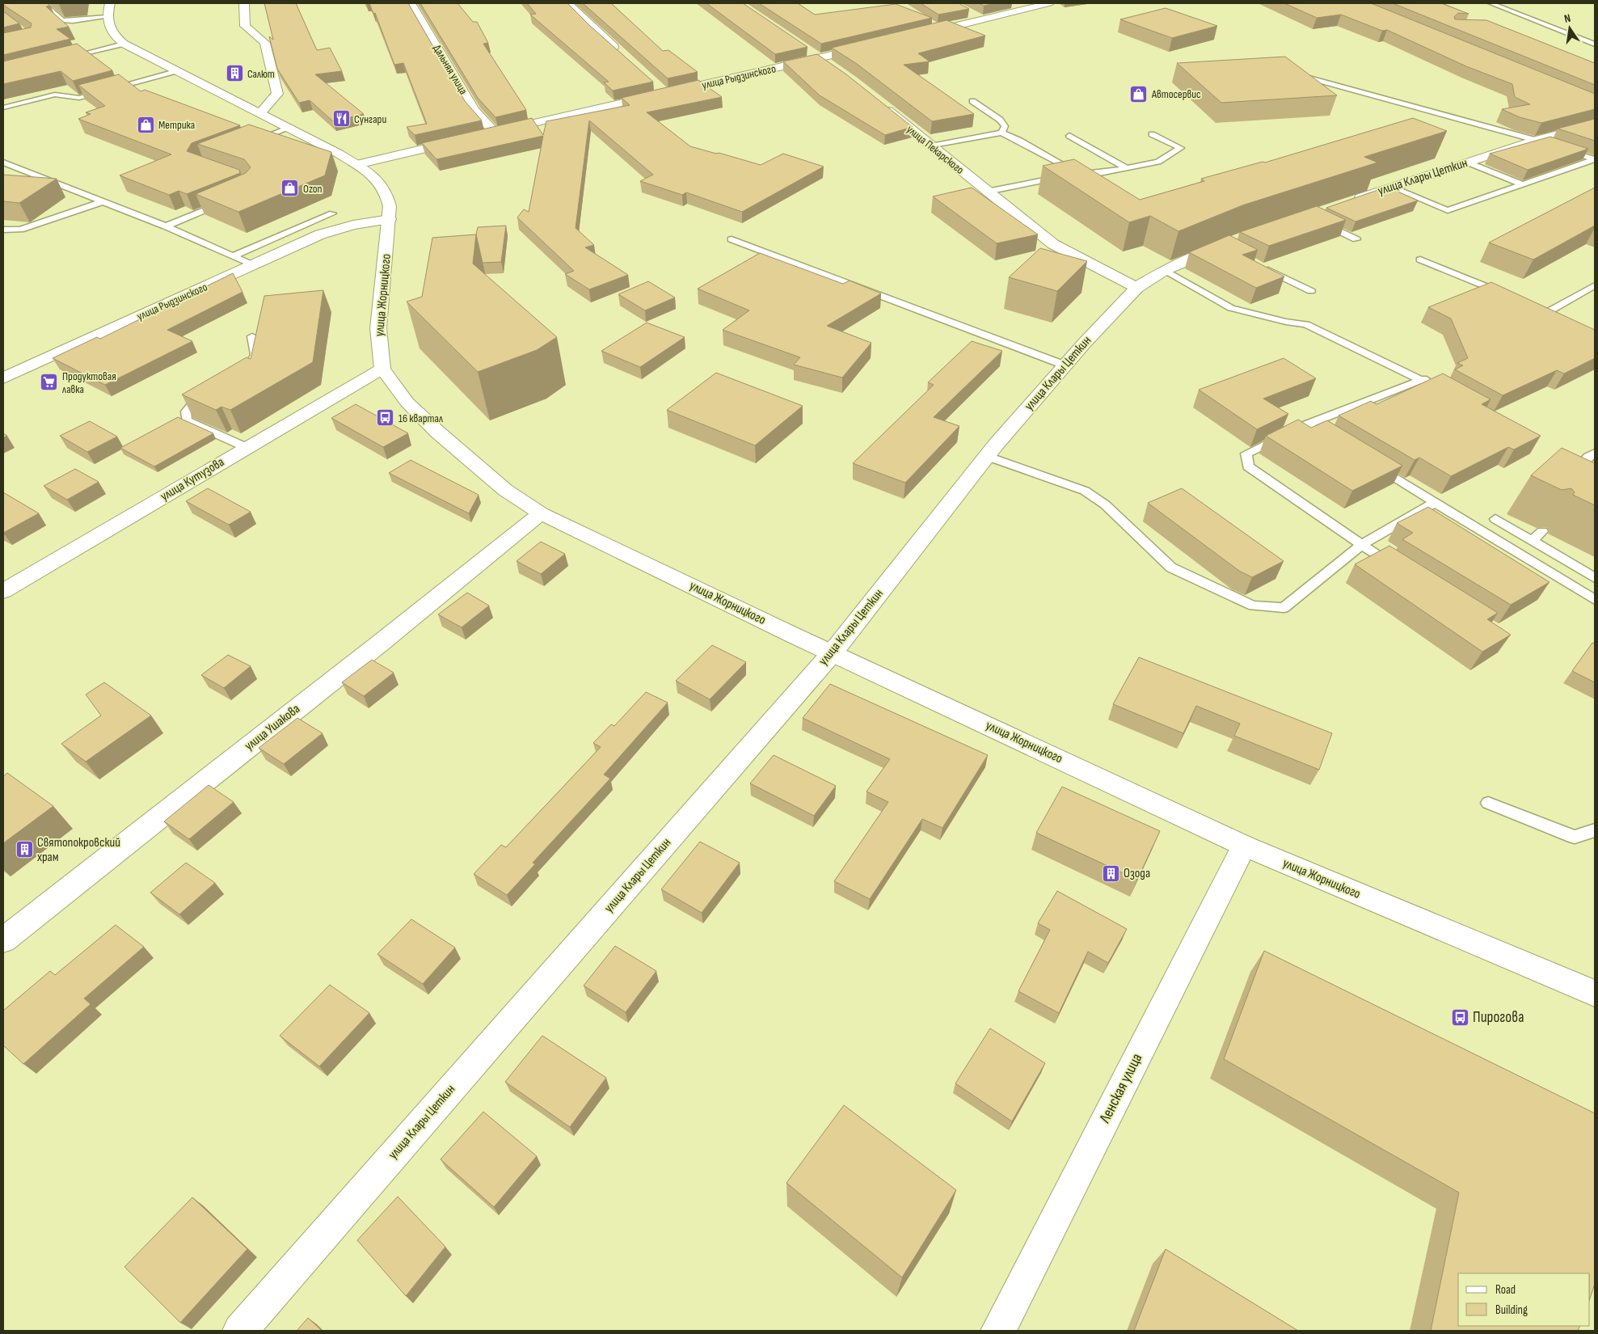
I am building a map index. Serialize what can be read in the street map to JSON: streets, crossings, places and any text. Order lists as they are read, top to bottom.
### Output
{
  "streets": {
    "street": [
      "Дальняя улица",
      "улица Рыдзинского",
      "улица Пекарского",
      "улица Клары Цеткин",
      "улица Жорницкого",
      "улица Кутузова",
      "улица Ушакова",
      "Ленская улица"
    ]
  },
  "crossings": [
    ["Дальняя улица", "улица Рыдзинского"],
    ["улица Рыдзинского", "улица Жорницкого"],
    ["улица Пекарского", "улица Клары Цеткин"],
    ["улица Клары Цеткин", "улица Жорницкого"],
    ["улица Жорницкого", "улица Кутузова"],
    ["улица Жорницкого", "улица Ушакова"],
    ["улица Жорницкого", "Ленская улица"]
  ],
  "places": {
    "building": ["Салют", "Святопокровский храм", "Озода"],
    "shop": ["Автосервис", "Метрика", "Ozon"],
    "restaurant": ["Сунгари"],
    "supermarket": ["Продуктовая лавка"],
    "bus stop": ["16 квартал", "Пирогова"]
  },
  "legend": ["Road", "Building"],
  "north": "top"
}
